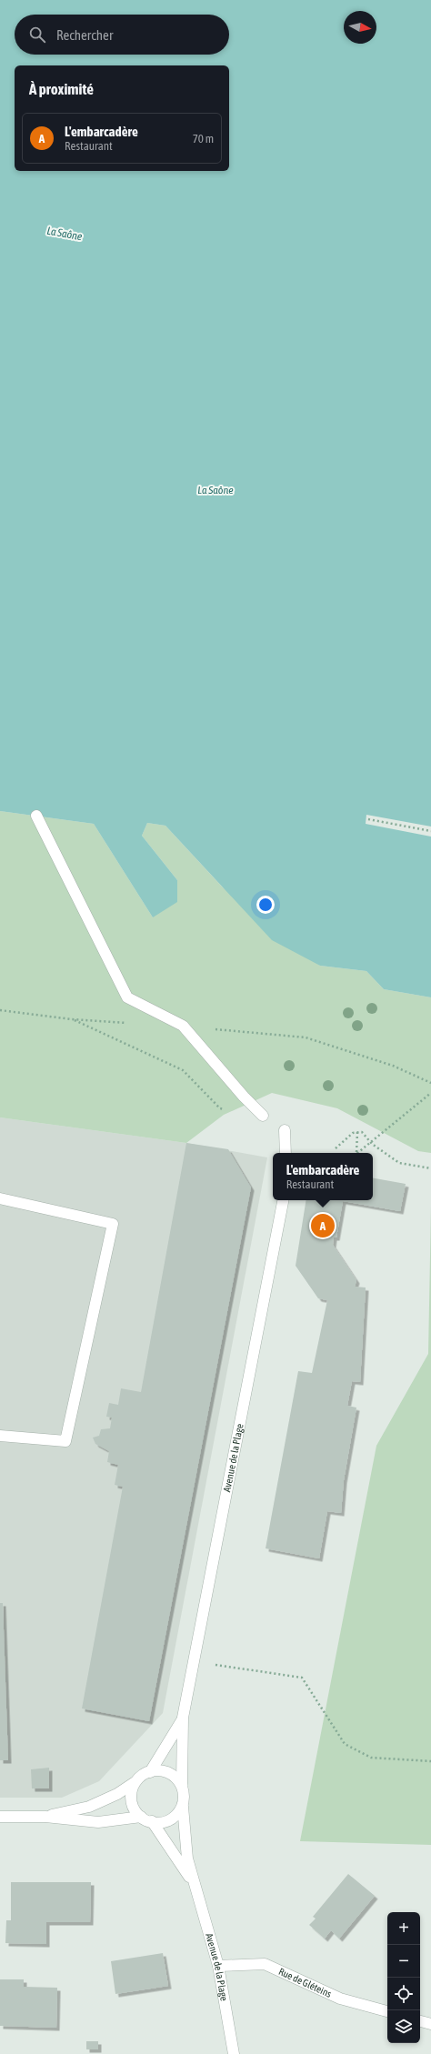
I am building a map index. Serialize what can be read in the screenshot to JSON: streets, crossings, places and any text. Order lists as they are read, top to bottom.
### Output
{
  "streets": {
    "street": ["Avenue de la Plage", "Rue de Gléteins"]
  },
  "crossings": [
    ["Avenue de la Plage", "Rue de Gléteins"]
  ],
  "water": ["La Saône"],
  "north": "right",
  "page": {
    "search": "Rechercher",
    "heading": "À proximité",
    "list": [
      {
        "mark": "A",
        "name": "L'embarcadère",
        "note": "Restaurant",
        "value": "70 m"
      }
    ],
    "popup": ["L'embarcadère", "Restaurant"],
    "pins": "A",
    "map_buttons": ["+", "−"]
  }
}
